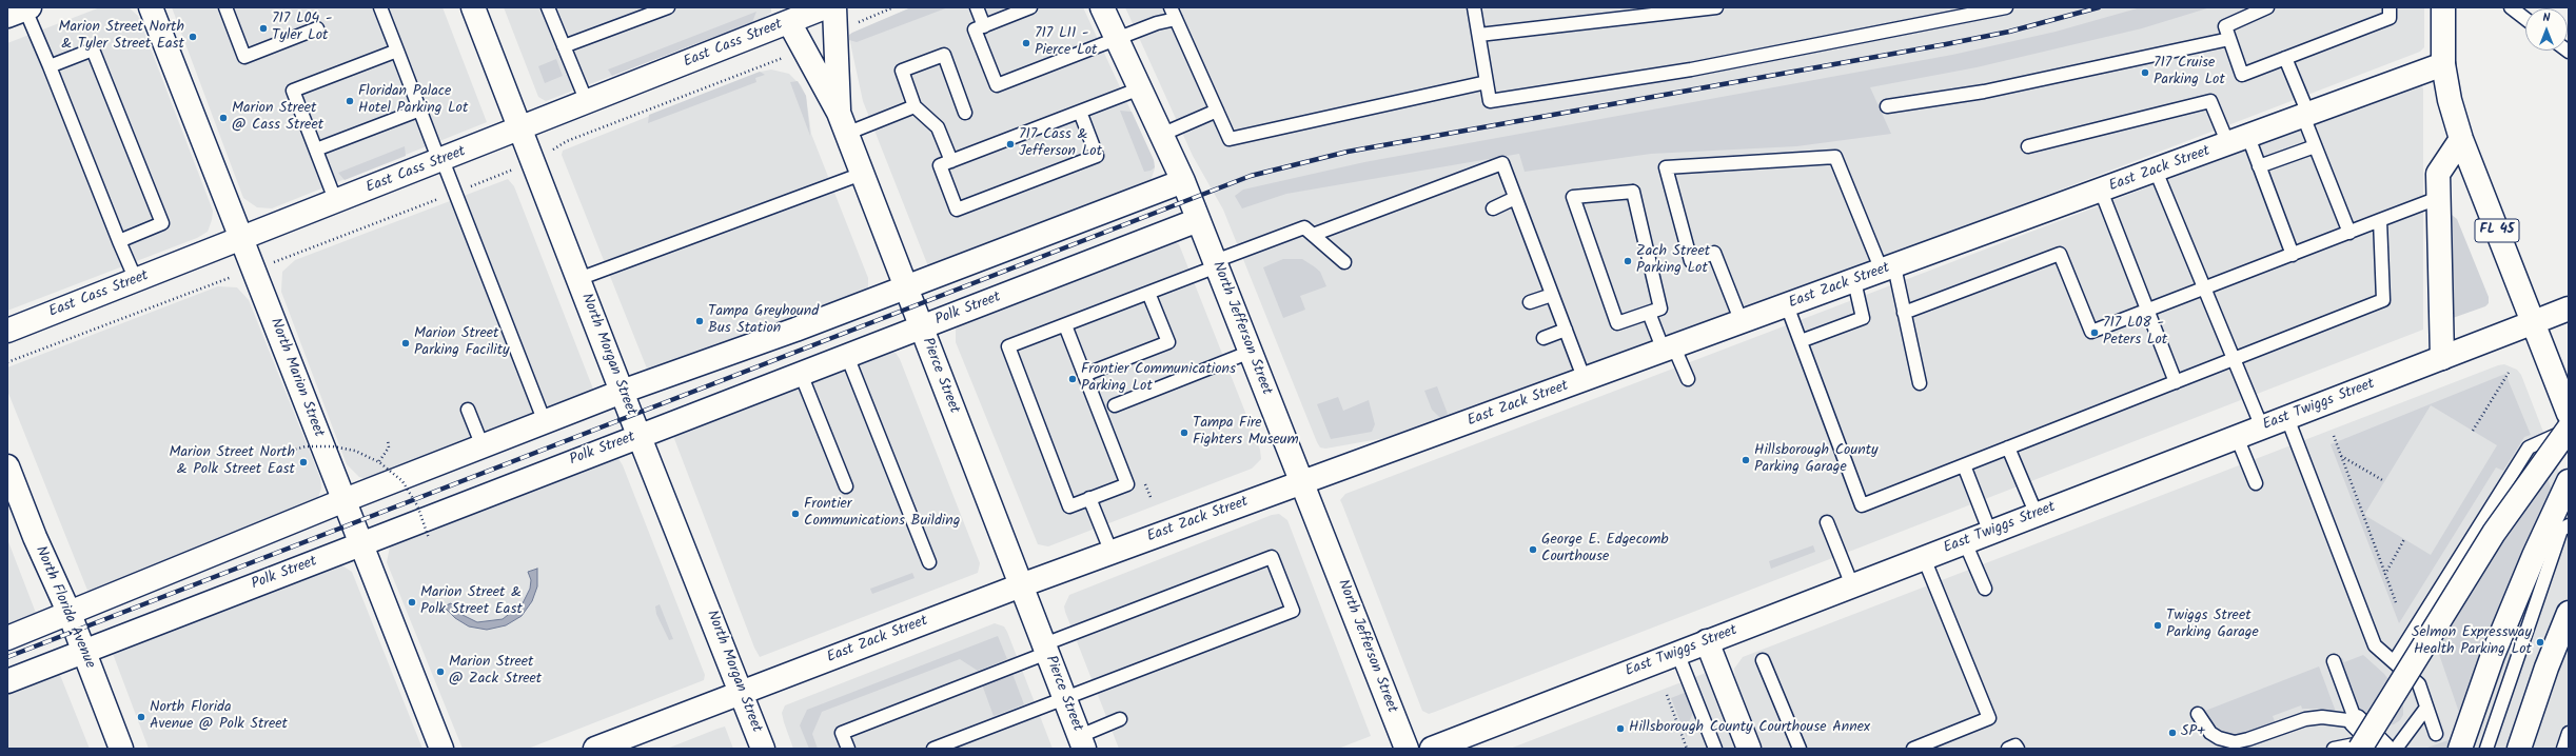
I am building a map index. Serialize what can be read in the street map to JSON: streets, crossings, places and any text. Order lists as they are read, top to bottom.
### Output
{
  "streets": {
    "main road": [
      "East Cass Street",
      "East Zack Street",
      "FL 45",
      "Polk Street",
      "North Jefferson Street",
      "North Morgan Street",
      "Pierce Street",
      "North Marion Street",
      "East Twiggs Street",
      "North Florida Avenue"
    ]
  },
  "crossings": [
    ["East Cass Street", "North Morgan Street"],
    ["East Cass Street", "Pierce Street"],
    ["East Cass Street", "North Marion Street"],
    ["East Zack Street", "FL 45"],
    ["East Zack Street", "North Jefferson Street"],
    ["East Zack Street", "North Morgan Street"],
    ["East Zack Street", "Pierce Street"],
    ["FL 45", "East Twiggs Street"],
    ["Polk Street", "North Jefferson Street"],
    ["Polk Street", "North Morgan Street"],
    ["Polk Street", "Pierce Street"],
    ["Polk Street", "North Marion Street"],
    ["Polk Street", "North Florida Avenue"]
  ],
  "places": [
    "717 L04 - Tyler Lot",
    "Marion Street North & Tyler Street East",
    "717 L11 - Pierce Lot",
    "717 Cruise Parking Lot",
    "Floridan Palace Hotel Parking Lot",
    "Marion Street @ Cass Street",
    "717 Cass & Jefferson Lot",
    "Zach Street Parking Lot",
    "Tampa Greyhound Bus Station",
    "717 L08 - Peters Lot",
    "Marion Street Parking Facility",
    "Frontier Communications Parking Lot",
    "Tampa Fire Fighters Museum",
    "Hillsborough County Parking Garage",
    "Marion Street North & Polk Street East",
    "Frontier Communications Building",
    "George E. Edgecomb Courthouse",
    "Marion Street & Polk Street East",
    "Twiggs Street Parking Garage",
    "Selmon Expressway Health Parking Lot",
    "Marion Street @ Zack Street",
    "North Florida Avenue @ Polk Street",
    "Hillsborough County Courthouse Annex",
    "SP+"
  ],
  "north": "top"
}
